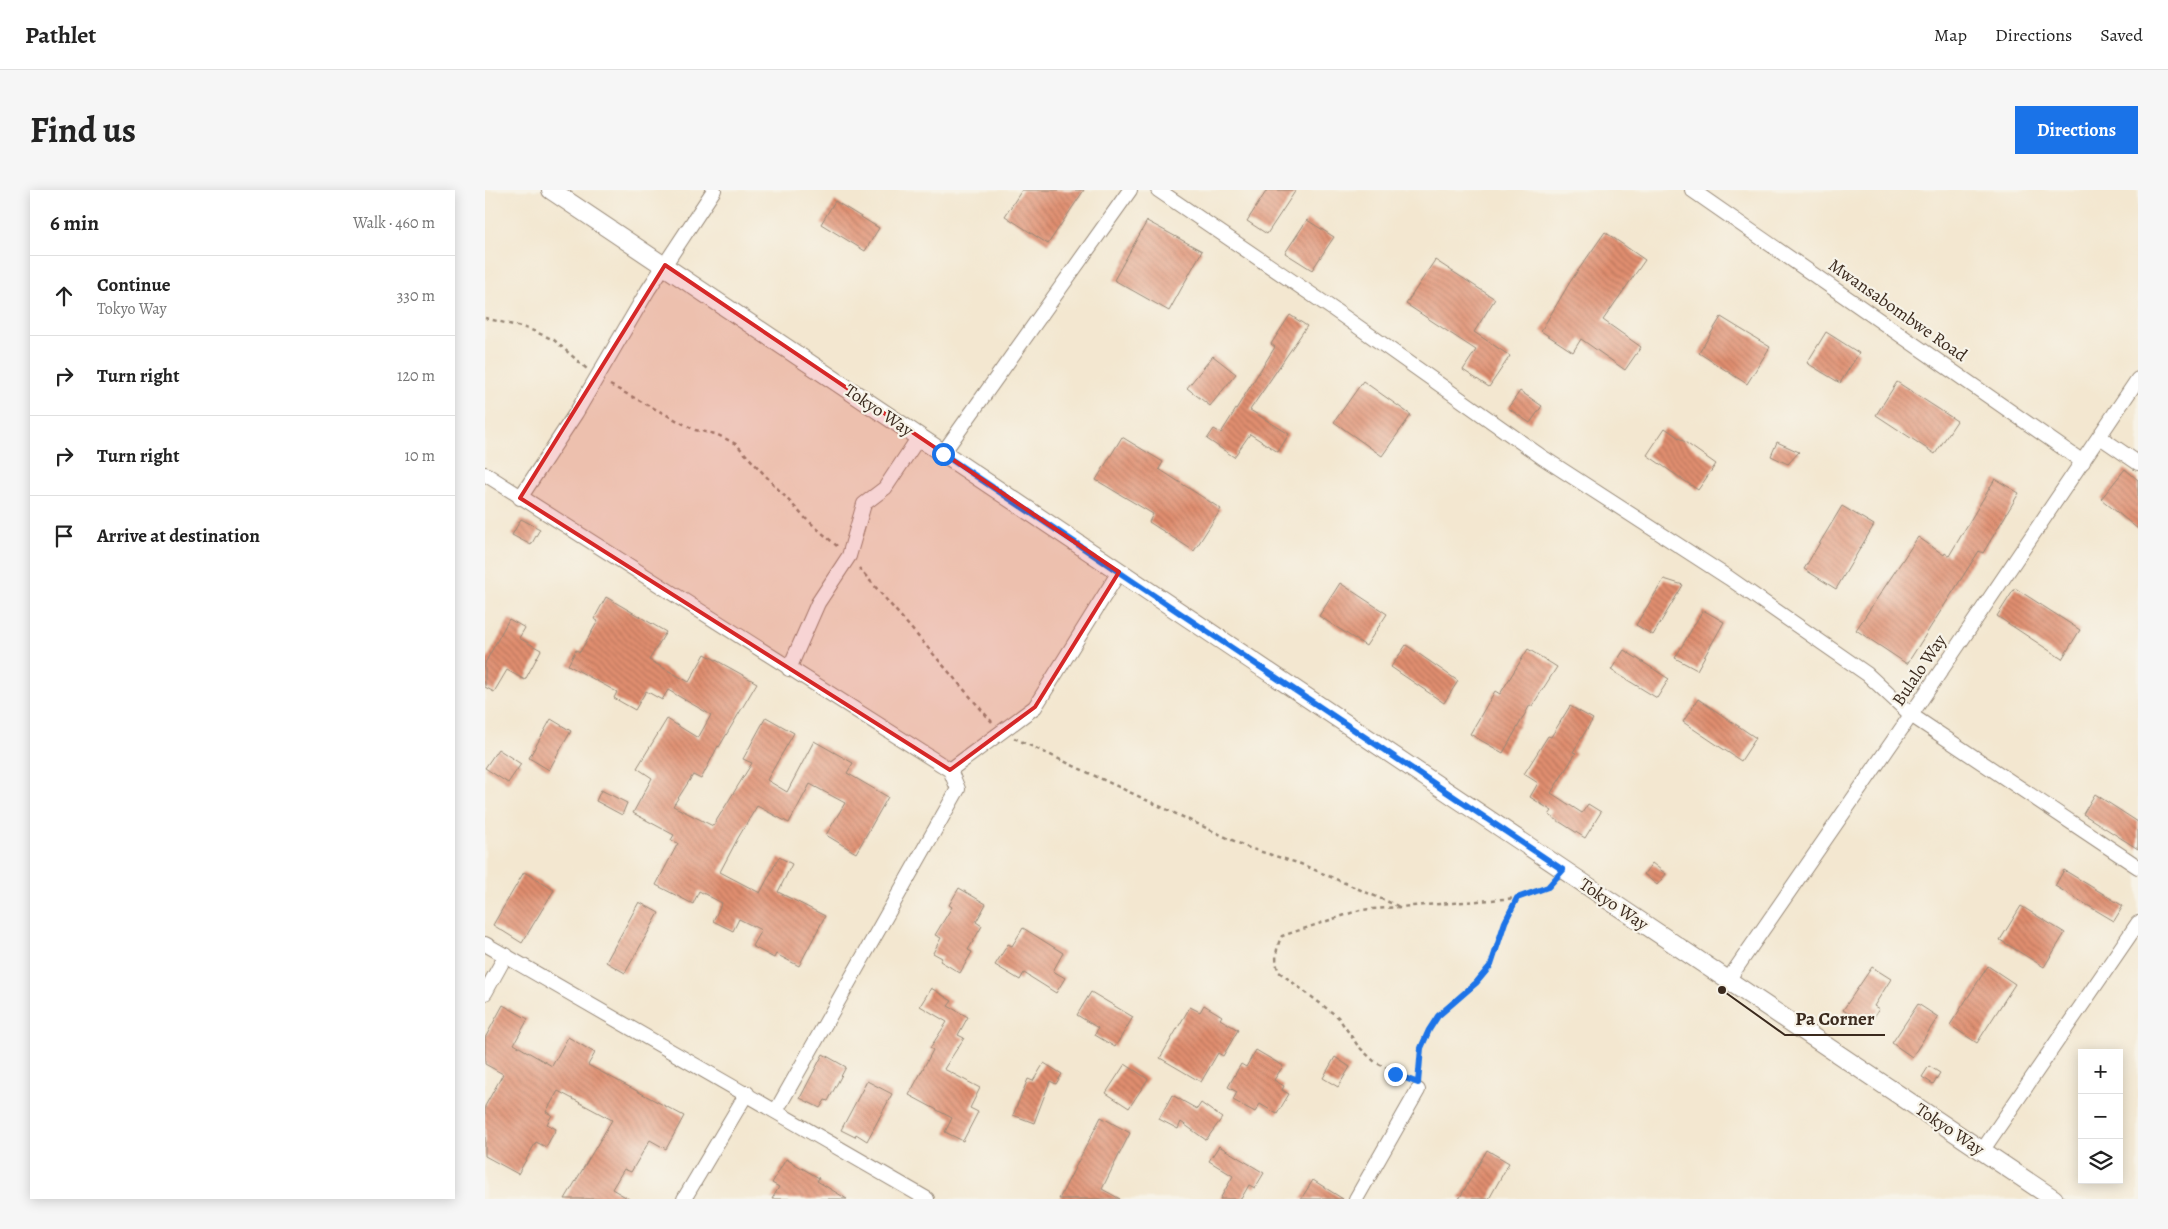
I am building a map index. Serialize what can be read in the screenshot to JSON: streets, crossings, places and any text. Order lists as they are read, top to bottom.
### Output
{
  "streets": {
    "street": ["Mwansabombwe Road", "Tokyo Way", "Bulalo Way"]
  },
  "crossings": [
    ["Mwansabombwe Road", "Bulalo Way"],
    ["Tokyo Way", "Bulalo Way"]
  ],
  "places": ["Pa Corner"],
  "page": {
    "header": "Pathlet",
    "nav": ["Map", "Directions", "Saved"],
    "title": "Find us",
    "buttons": "Directions",
    "heading": ["6 min", "Walk · 460 m"],
    "list": [
      ["Continue", "Tokyo Way", "330 m"],
      ["Turn right", "120 m"],
      ["Turn right", "10 m"],
      "Arrive at destination"
    ],
    "map_buttons": ["+", "−"]
  }
}
